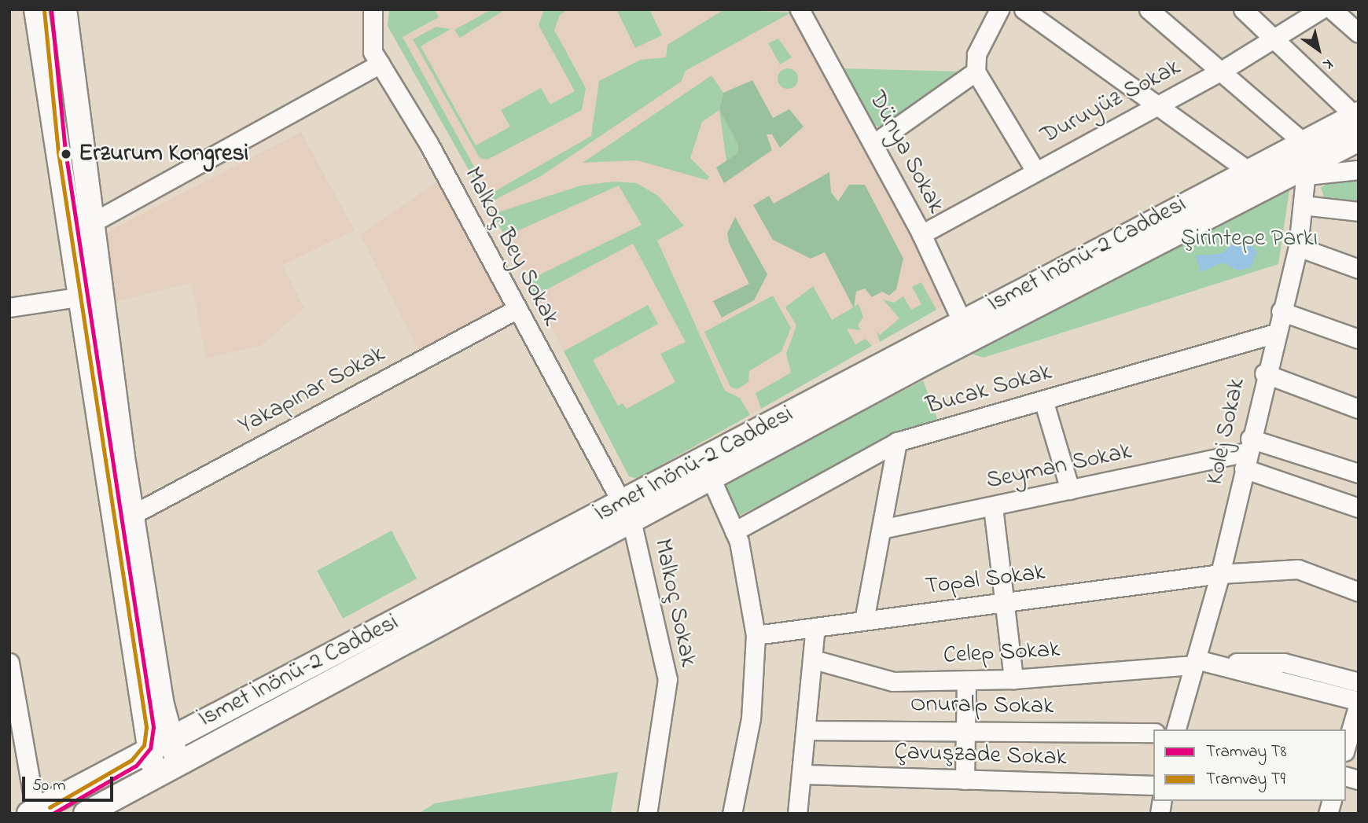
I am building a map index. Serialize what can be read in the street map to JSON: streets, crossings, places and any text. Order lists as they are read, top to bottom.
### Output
{
  "streets": {
    "main road": ["İsmet İnönü-2 Caddesi"],
    "street": [
      "Duruyüz Sokak",
      "Dünya Sokak",
      "Malkoç Bey Sokak",
      "Bucak Sokak",
      "Yakapınar Sokak",
      "Kolej Sokak",
      "Seyman Sokak",
      "Topal Sokak",
      "Malkoç Sokak",
      "Celep Sokak",
      "Onuralp Sokak",
      "Çavuşzade Sokak"
    ]
  },
  "crossings": [
    ["Duruyüz Sokak", "Dünya Sokak"],
    ["Dünya Sokak", "İsmet İnönü-2 Caddesi"],
    ["Malkoç Bey Sokak", "İsmet İnönü-2 Caddesi"],
    ["Malkoç Bey Sokak", "Yakapınar Sokak"],
    ["Malkoç Bey Sokak", "Malkoç Sokak"],
    ["İsmet İnönü-2 Caddesi", "Kolej Sokak"],
    ["İsmet İnönü-2 Caddesi", "Malkoç Sokak"],
    ["Bucak Sokak", "Kolej Sokak"],
    ["Kolej Sokak", "Seyman Sokak"],
    ["Kolej Sokak", "Topal Sokak"],
    ["Kolej Sokak", "Celep Sokak"]
  ],
  "parks": ["Şirintepe Parkı"],
  "places": ["Erzurum Kongresi"],
  "lines": ["tram line T8", "tram line T9"],
  "legend": ["Tramvay T8", "Tramvay T9"],
  "scale_bar": "50 m",
  "north": "bottom right"
}
